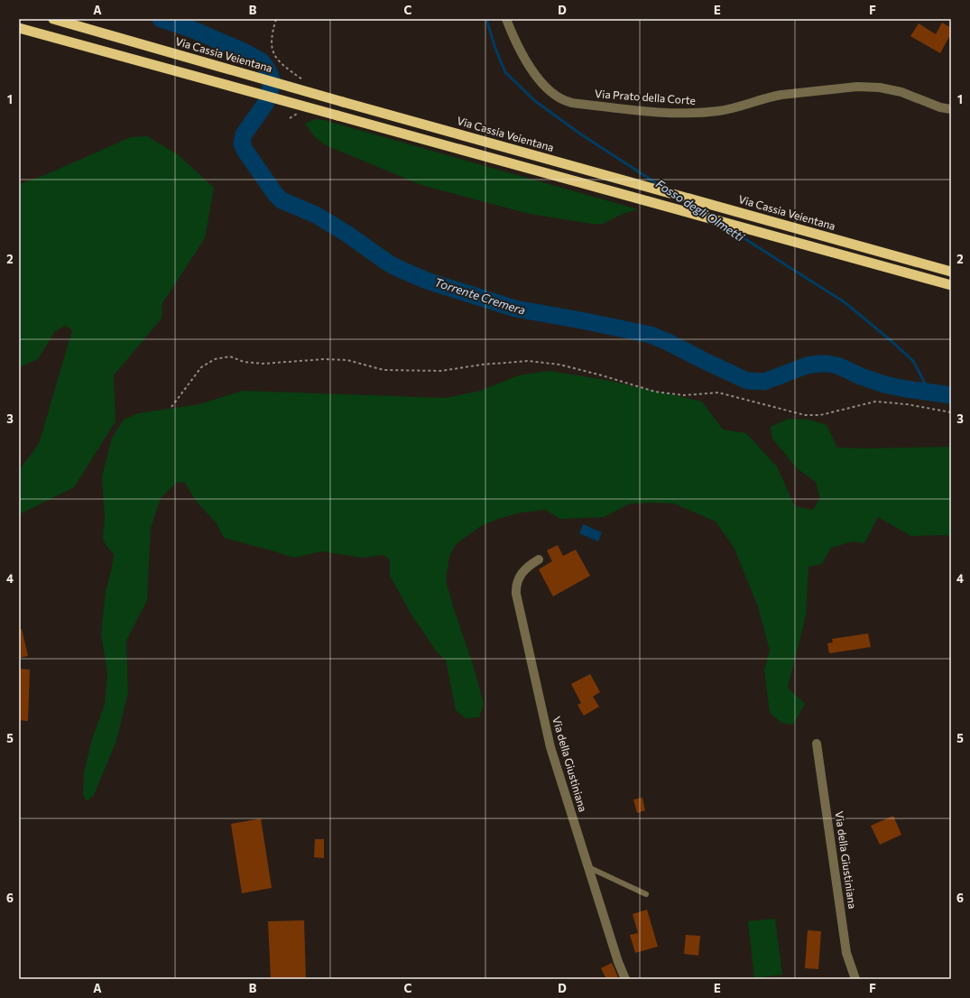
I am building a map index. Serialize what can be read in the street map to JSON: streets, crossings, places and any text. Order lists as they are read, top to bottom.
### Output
{
  "streets": {
    "highway": ["Via Cassia Veientana"],
    "street": ["Via Prato della Corte", "Via della Giustiniana"]
  },
  "water": ["Fosso degli Olmetti", "Torrente Cremera"],
  "grid": {
    "columns": [
      "A",
      "B",
      "C",
      "D",
      "E",
      "F"
    ],
    "rows": [
      "1",
      "2",
      "3",
      "4",
      "5",
      "6"
    ]
  }
}
